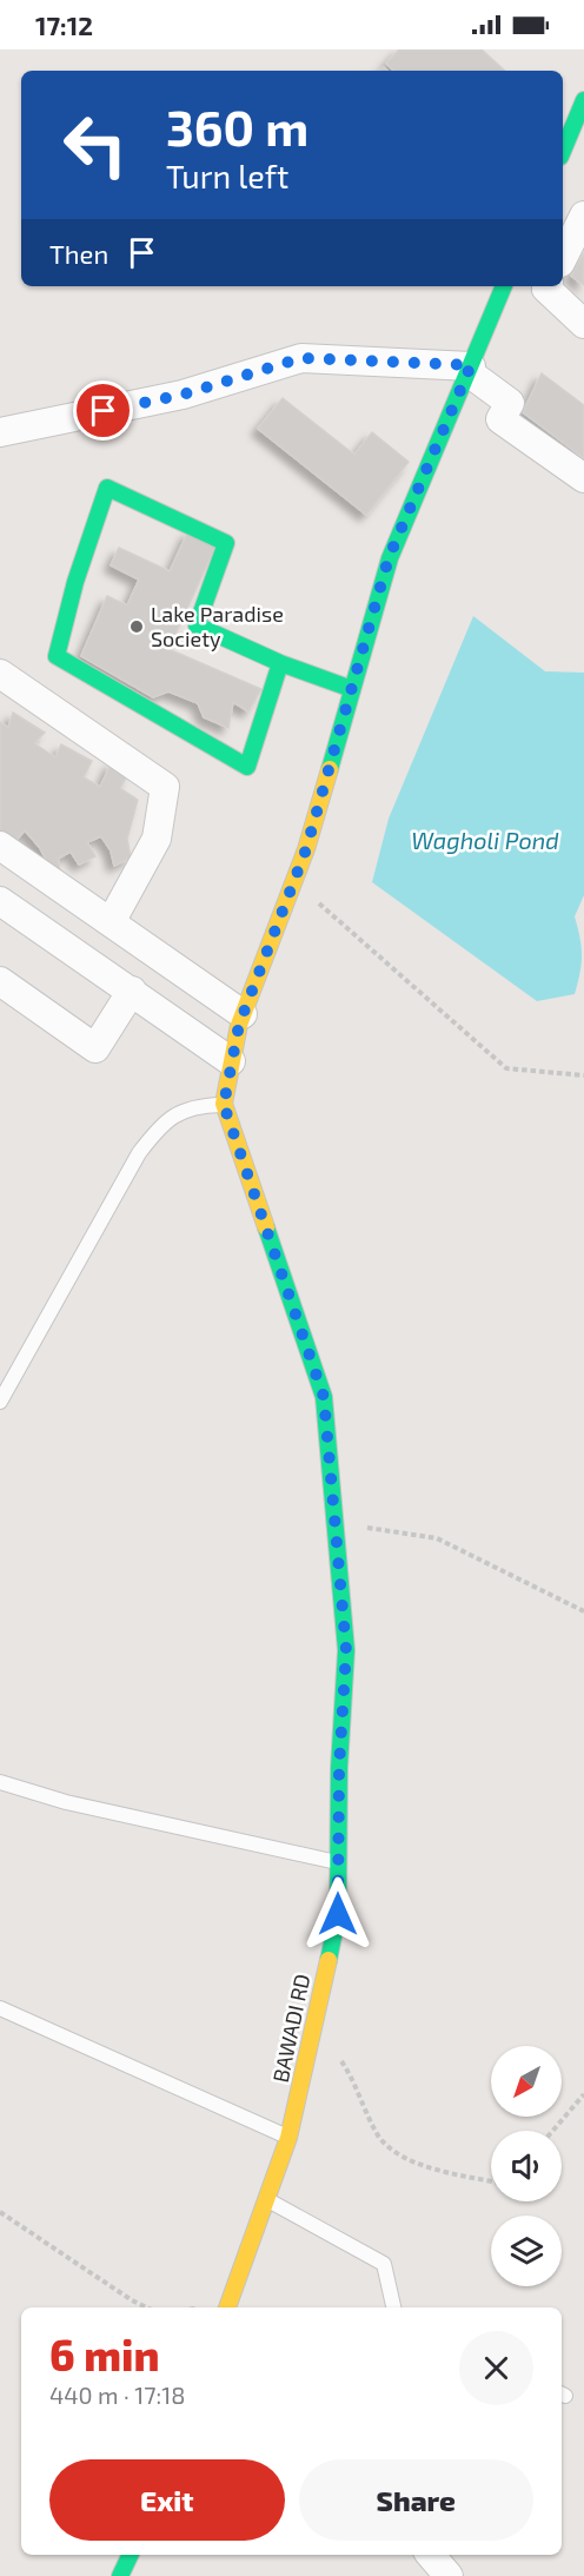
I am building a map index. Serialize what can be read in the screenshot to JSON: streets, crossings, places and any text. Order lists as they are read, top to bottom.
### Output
{
  "streets": {
    "street": ["BAWADI RD"]
  },
  "water": ["Wagholi Pond"],
  "places": ["Lake Paradise Society"],
  "north": "bottom left",
  "page": {
    "status": "17:12",
    "turn": ["360 m", "Turn left"],
    "then": "Then",
    "heading": ["6 min", "440 m · 17:18"],
    "buttons": ["Exit", "Share"]
  }
}
